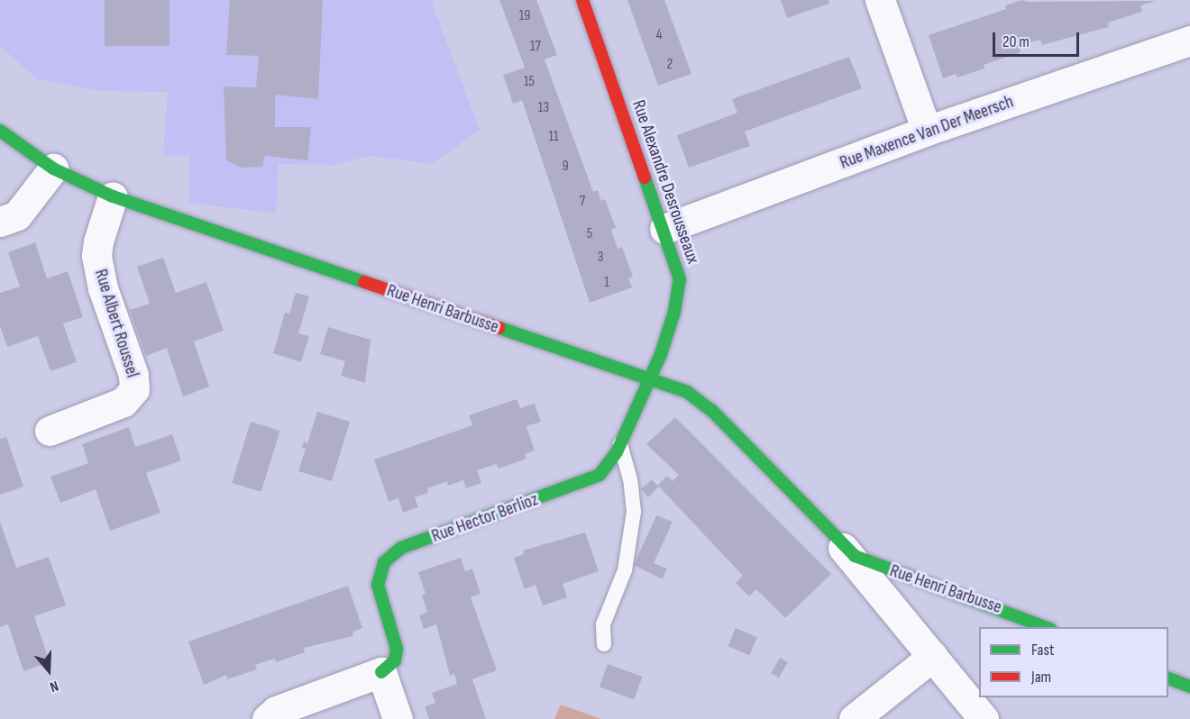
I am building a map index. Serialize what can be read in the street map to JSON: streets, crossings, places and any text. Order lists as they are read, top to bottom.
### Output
{
  "streets": {
    "street": [
      "Rue Maxence Van Der Meersch",
      "Rue Alexandre Desrousseaux",
      "Rue Henri Barbusse",
      "Rue Albert Roussel",
      "Rue Hector Berlioz"
    ]
  },
  "crossings": [
    ["Rue Maxence Van Der Meersch", "Rue Alexandre Desrousseaux"],
    ["Rue Alexandre Desrousseaux", "Rue Henri Barbusse"],
    ["Rue Alexandre Desrousseaux", "Rue Hector Berlioz"],
    ["Rue Henri Barbusse", "Rue Albert Roussel"],
    ["Rue Henri Barbusse", "Rue Hector Berlioz"]
  ],
  "house_numbers": [
    "19",
    "4",
    "17",
    "2",
    "15",
    "13",
    "11",
    "9",
    "7",
    "5",
    "3",
    "1"
  ],
  "legend": ["Fast", "Jam"],
  "scale_bar": "20 m",
  "north": "bottom"
}
